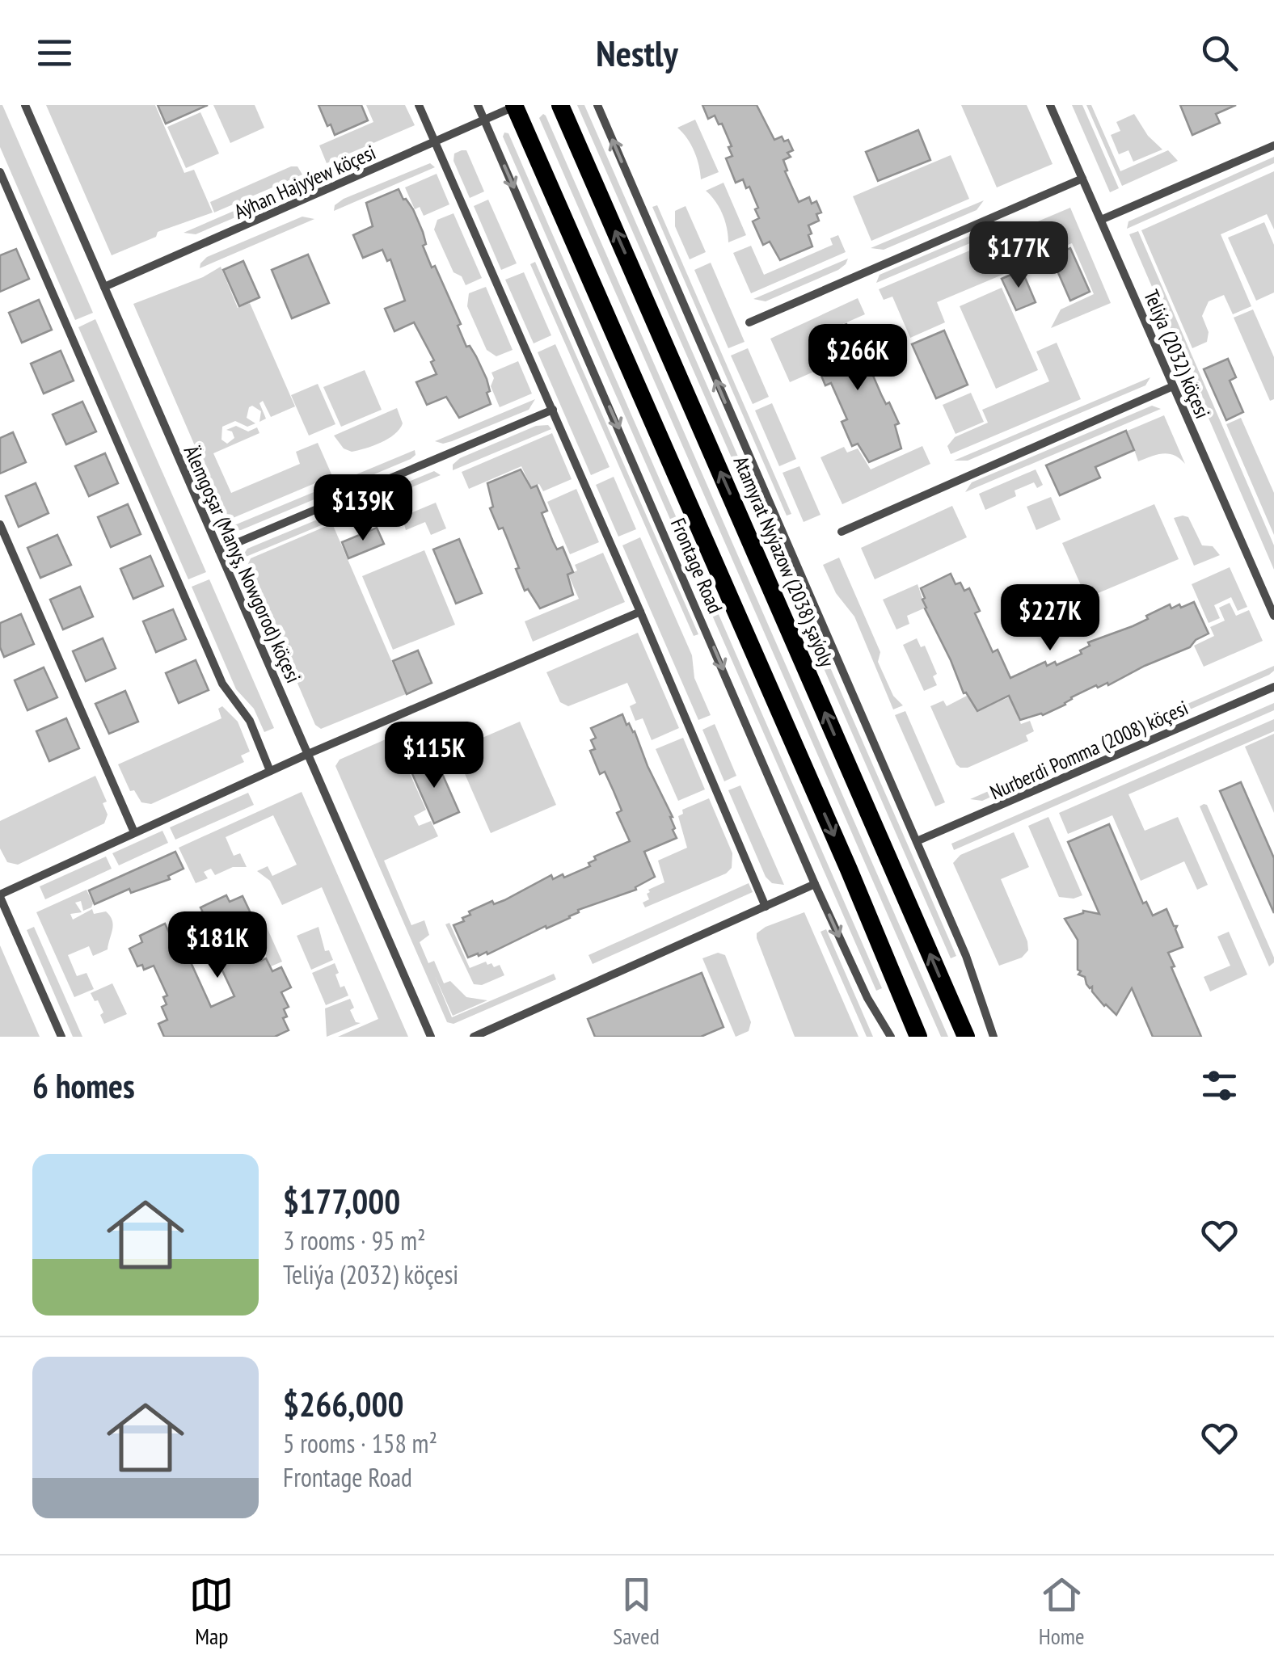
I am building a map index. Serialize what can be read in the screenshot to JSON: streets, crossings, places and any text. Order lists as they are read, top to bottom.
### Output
{
  "streets": {
    "main road": ["Atamyrat Nyýazow (2038) şaýoly"],
    "street": [
      "Aýhan Hajyýew köçesi",
      "Teliýa (2032) köçesi",
      "Älemgoşar (Manyş, Nowgorod) köçesi",
      "Frontage Road",
      "Nurberdi Pomma (2008) köçesi"
    ]
  },
  "crossings": [
    ["Aýhan Hajyýew köçesi", "Älemgoşar (Manyş, Nowgorod) köçesi"],
    ["Aýhan Hajyýew köçesi", "Frontage Road"]
  ],
  "page": {
    "header": "Nestly",
    "price": [
      "$177K",
      "$266K",
      "$139K",
      "$227K",
      "$115K",
      "$181K"
    ],
    "heading": "6 homes",
    "list": [
      {
        "name": "$177,000",
        "note": "3 rooms · 95 m² · Teliýa (2032) köçesi"
      },
      {
        "name": "$266,000",
        "note": "5 rooms · 158 m² · Frontage Road"
      }
    ],
    "tabs": ["Map", "Saved", "Home"]
  }
}
